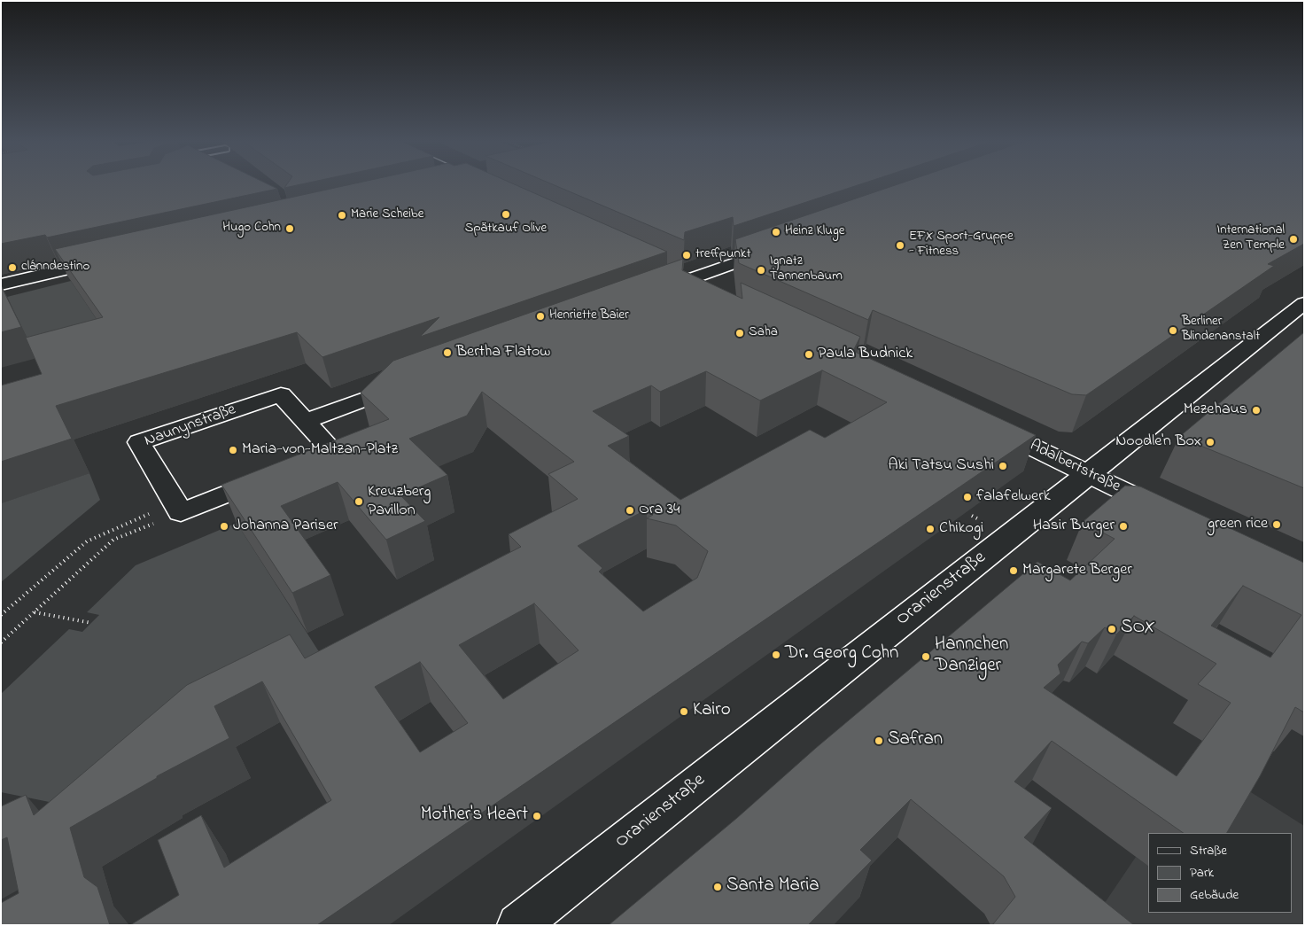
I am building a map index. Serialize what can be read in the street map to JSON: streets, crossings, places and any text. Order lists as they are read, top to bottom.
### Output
{
  "streets": {
    "street": ["Naunynstraße", "Adalbertstraße", "Oranienstraße"]
  },
  "crossings": [
    ["Adalbertstraße", "Oranienstraße"]
  ],
  "places": [
    "Spätkauf Olive",
    "Marie Scheibe",
    "Hugo Cohn",
    "Heinz Kluge",
    "International Zen Temple",
    "EFX Sport-Gruppe - Fitness",
    "treffpunkt",
    "clánndestino",
    "Ignatz Tannenbaum",
    "Henriette Baier",
    "Berliner Blindenanstalt",
    "Saha",
    "Bertha Flatow",
    "Paula Budnick",
    "Mezehaus",
    "Noodle'n Box",
    "Maria-von-Maltzan-Platz",
    "Aki Tatsu Sushi",
    "falafelwerk",
    "Kreuzberg Pavillon",
    "Ora 34",
    "green rice",
    "Johanna Pariser",
    "Hasir Burger",
    "Chikogi",
    "Margarete Berger",
    "SOX",
    "Dr. Georg Cohn",
    "Hannchen Danziger",
    "Kairo",
    "Safran",
    "Mother's Heart",
    "Santa Maria"
  ],
  "legend": ["Straße", "Park", "Gebäude"]
}
